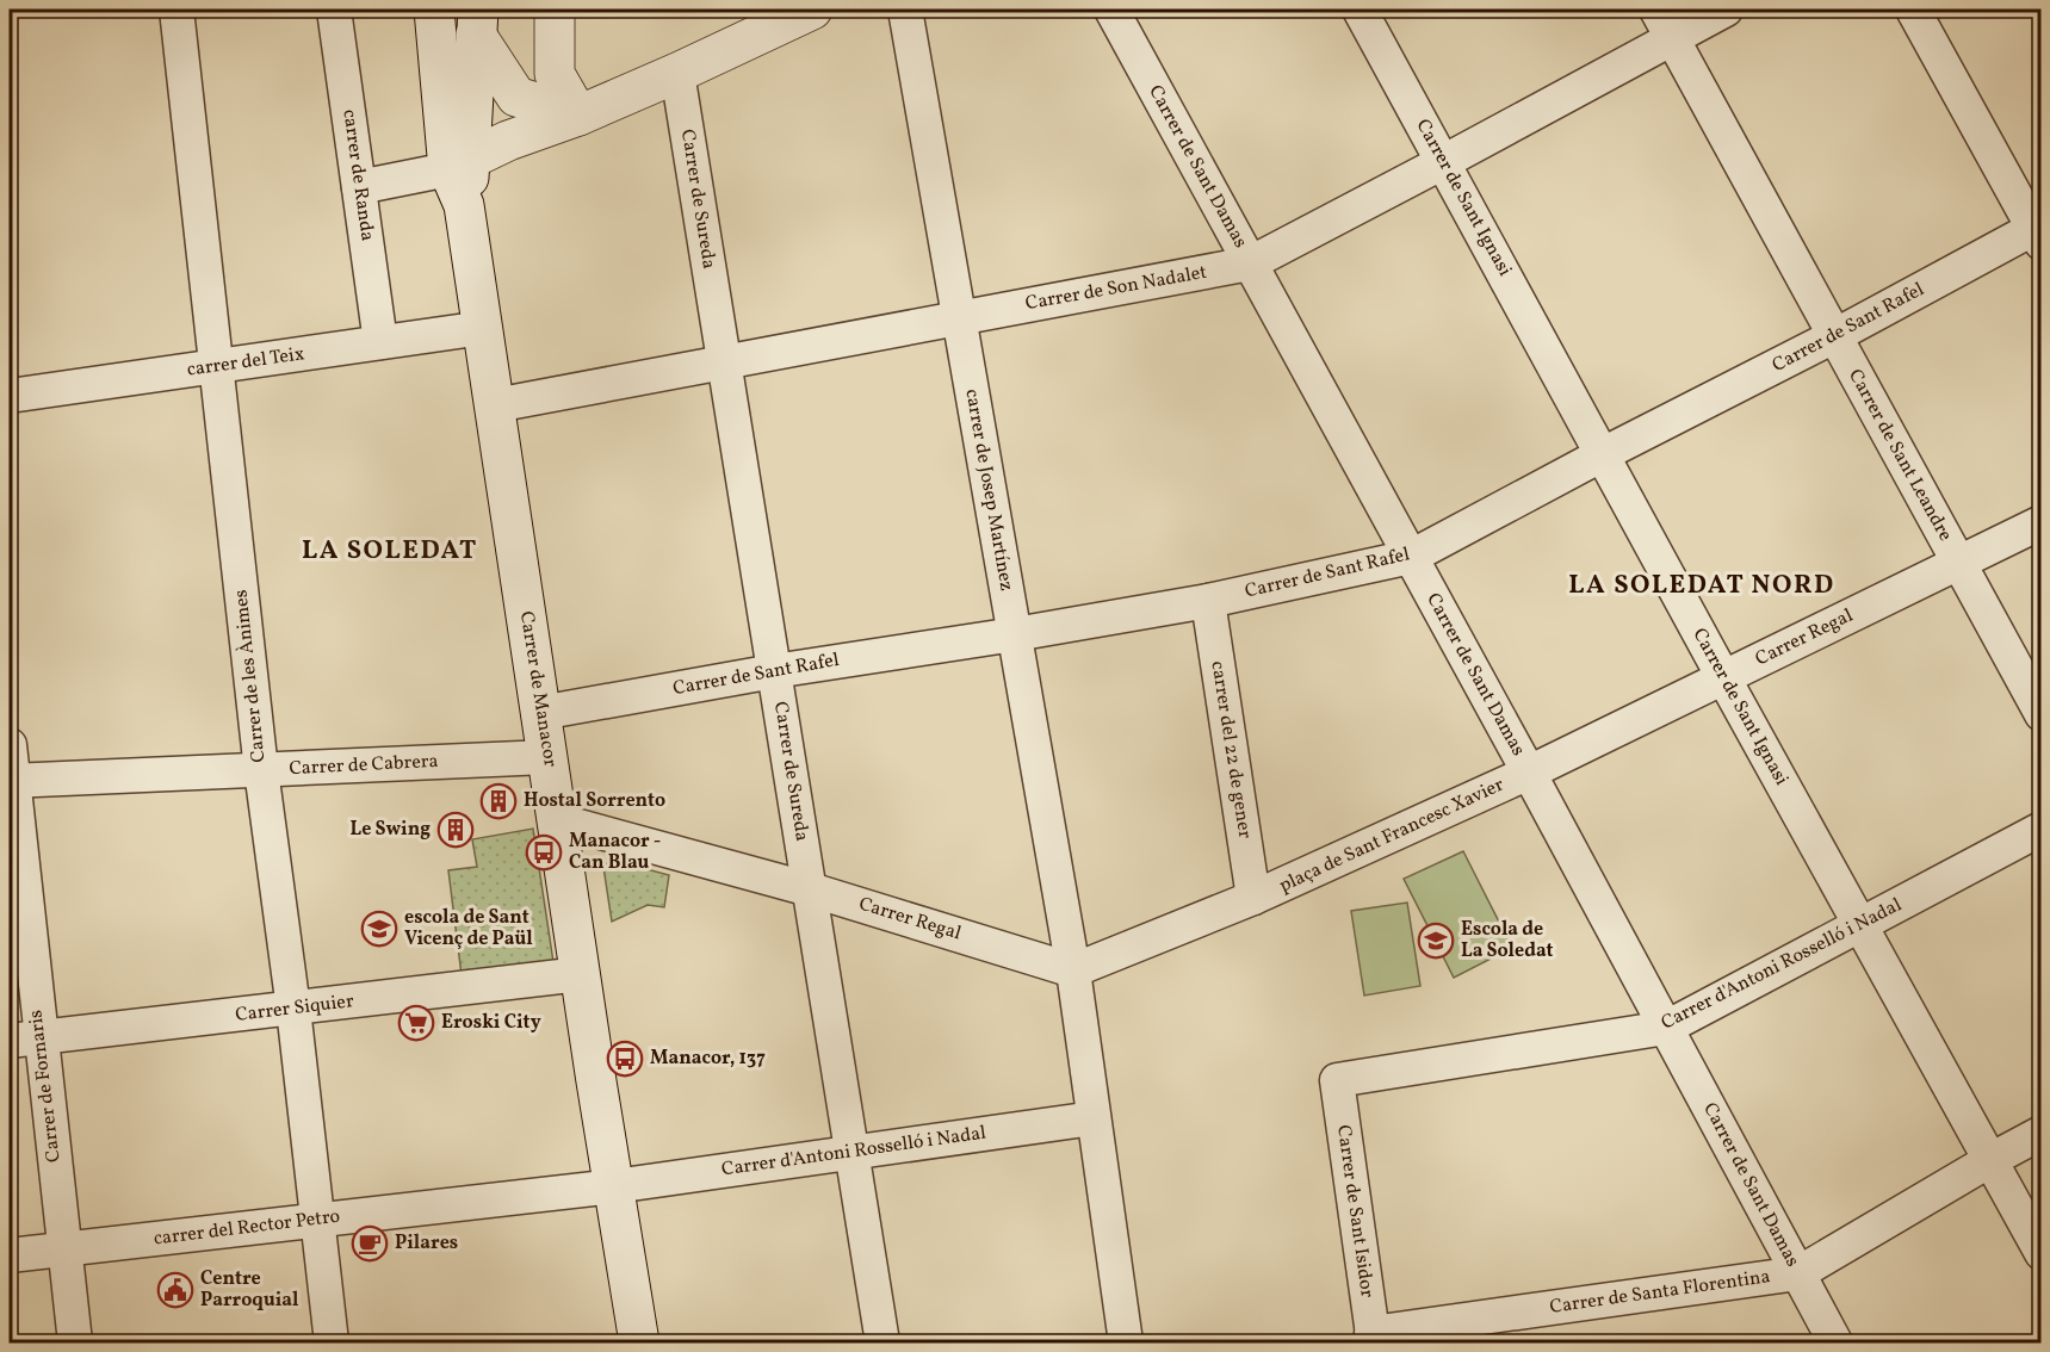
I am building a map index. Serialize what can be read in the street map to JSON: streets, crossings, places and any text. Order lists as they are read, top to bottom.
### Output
{
  "streets": {
    "main road": ["Carrer de Manacor"],
    "street": [
      "Carrer de Sant Damas",
      "carrer de Randa",
      "Carrer de Sant Ignasi",
      "Carrer de Sureda",
      "Carrer de Son Nadalet",
      "Carrer de Sant Rafel",
      "carrer del Teix",
      "Carrer de Sant Leandre",
      "carrer de Josep Martínez",
      "Carrer Regal",
      "Carrer de les Ànimes",
      "carrer del 22 de gener",
      "Carrer de Cabrera",
      "plaça de Sant Francesc Xavier",
      "Carrer d'Antoni Rosselló i Nadal",
      "Carrer Siquier",
      "Carrer de Fornaris",
      "Carrer de Sant Isidor",
      "carrer del Rector Petro",
      "Carrer de Santa Florentina"
    ]
  },
  "crossings": [
    ["Carrer de Sant Damas", "Carrer de Son Nadalet"],
    ["Carrer de Sant Damas", "Carrer de Sant Rafel"],
    ["Carrer de Sant Damas", "Carrer Regal"],
    ["Carrer de Sant Damas", "plaça de Sant Francesc Xavier"],
    ["Carrer de Sant Damas", "Carrer d'Antoni Rosselló i Nadal"],
    ["Carrer de Sant Damas", "Carrer de Santa Florentina"],
    ["carrer de Randa", "carrer del Teix"],
    ["Carrer de Sant Ignasi", "Carrer de Son Nadalet"],
    ["Carrer de Sant Ignasi", "Carrer de Sant Rafel"],
    ["Carrer de Sant Ignasi", "Carrer Regal"],
    ["Carrer de Sant Ignasi", "Carrer d'Antoni Rosselló i Nadal"],
    ["Carrer de Sant Ignasi", "Carrer de Santa Florentina"],
    ["Carrer de Sureda", "Carrer de Son Nadalet"],
    ["Carrer de Sureda", "Carrer de Sant Rafel"],
    ["Carrer de Sureda", "Carrer Regal"],
    ["Carrer de Sureda", "Carrer d'Antoni Rosselló i Nadal"],
    ["Carrer de Son Nadalet", "Carrer de Sant Leandre"],
    ["Carrer de Son Nadalet", "carrer de Josep Martínez"],
    ["Carrer de Son Nadalet", "Carrer de Manacor"],
    ["Carrer de Sant Rafel", "Carrer de Sant Leandre"],
    ["Carrer de Sant Rafel", "carrer de Josep Martínez"],
    ["Carrer de Sant Rafel", "Carrer de Manacor"],
    ["Carrer de Sant Rafel", "carrer del 22 de gener"],
    ["carrer del Teix", "Carrer de les Ànimes"],
    ["carrer del Teix", "Carrer de Manacor"],
    ["Carrer de Sant Leandre", "Carrer Regal"],
    ["carrer de Josep Martínez", "Carrer Regal"],
    ["Carrer Regal", "Carrer de Manacor"],
    ["Carrer Regal", "plaça de Sant Francesc Xavier"],
    ["Carrer de les Ànimes", "Carrer de Cabrera"],
    ["Carrer de les Ànimes", "Carrer Siquier"],
    ["Carrer de les Ànimes", "carrer del Rector Petro"],
    ["Carrer de Manacor", "Carrer de Cabrera"],
    ["Carrer de Manacor", "Carrer d'Antoni Rosselló i Nadal"],
    ["Carrer de Manacor", "Carrer Siquier"],
    ["Carrer de Manacor", "carrer del Rector Petro"],
    ["carrer del 22 de gener", "plaça de Sant Francesc Xavier"],
    ["Carrer de Cabrera", "Carrer de Fornaris"],
    ["Carrer d'Antoni Rosselló i Nadal", "Carrer de Sant Isidor"],
    ["Carrer d'Antoni Rosselló i Nadal", "carrer del Rector Petro"],
    ["Carrer Siquier", "Carrer de Fornaris"],
    ["Carrer de Fornaris", "carrer del Rector Petro"],
    ["Carrer de Sant Isidor", "Carrer de Santa Florentina"]
  ],
  "districts": ["LA SOLEDAT", "LA SOLEDAT NORD"],
  "places": {
    "building": ["Hostal Sorrento", "Le Swing"],
    "bus stop": ["Manacor - Can Blau", "Manacor, 137"],
    "school or university": ["escola de Sant Vicenç de Paül", "Escola de La Soledat"],
    "supermarket": ["Eroski City"],
    "cafe": ["Pilares"],
    "public building": ["Centre Parroquial"]
  }
}
